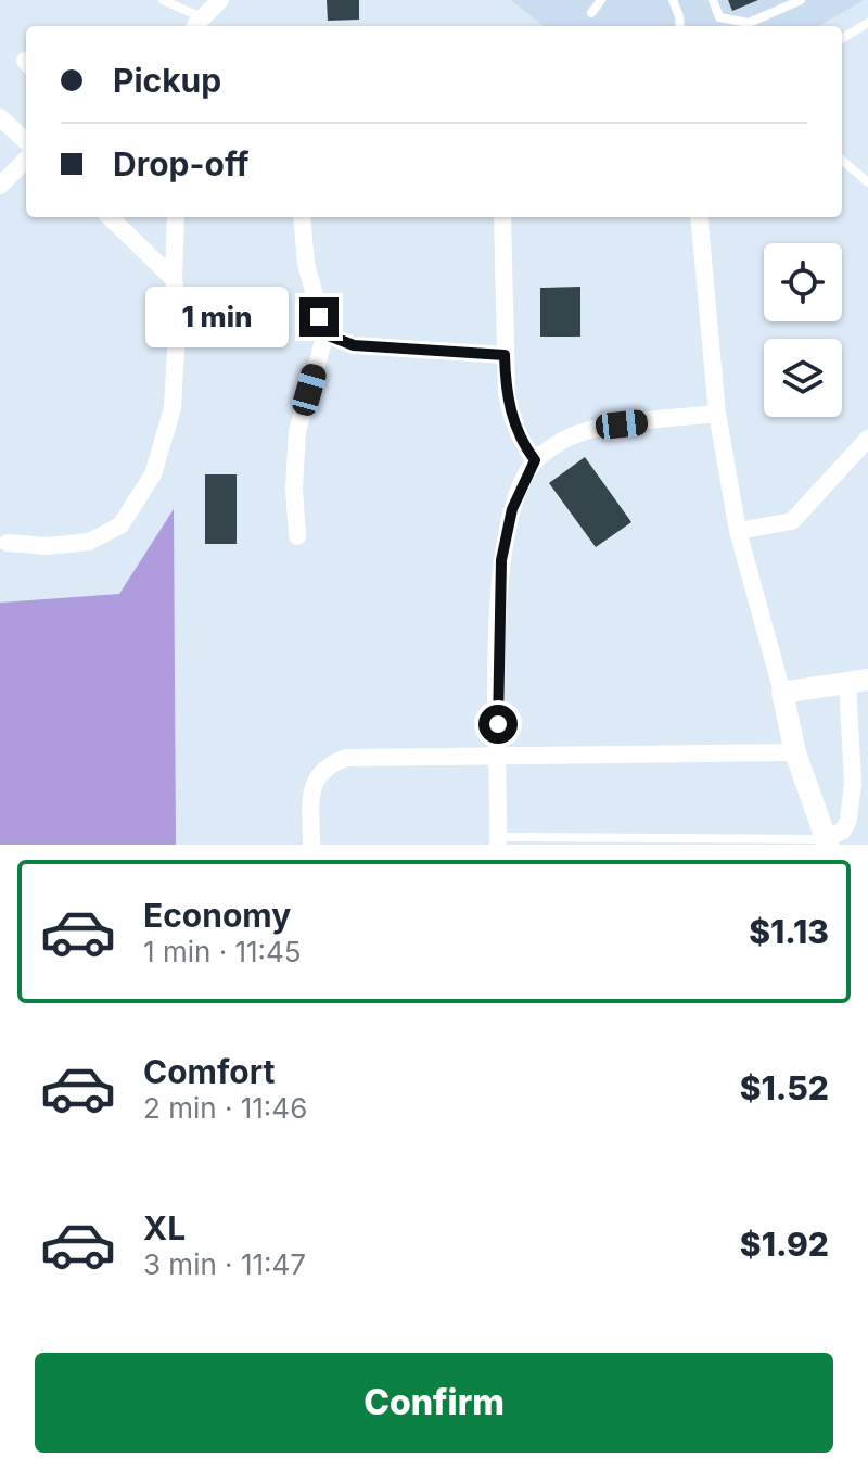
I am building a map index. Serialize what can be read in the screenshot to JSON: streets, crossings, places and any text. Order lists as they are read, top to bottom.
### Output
{
  "page": {
    "banner": ["Pickup", "Drop-off"],
    "bubble": "1 min",
    "list": [
      {
        "name": "Economy",
        "note": "1 min · 11:45",
        "value": "$1.13"
      },
      {
        "name": "Comfort",
        "note": "2 min · 11:46",
        "value": "$1.52"
      },
      {
        "name": "XL",
        "note": "3 min · 11:47",
        "value": "$1.92"
      }
    ],
    "buttons": "Confirm"
  }
}
